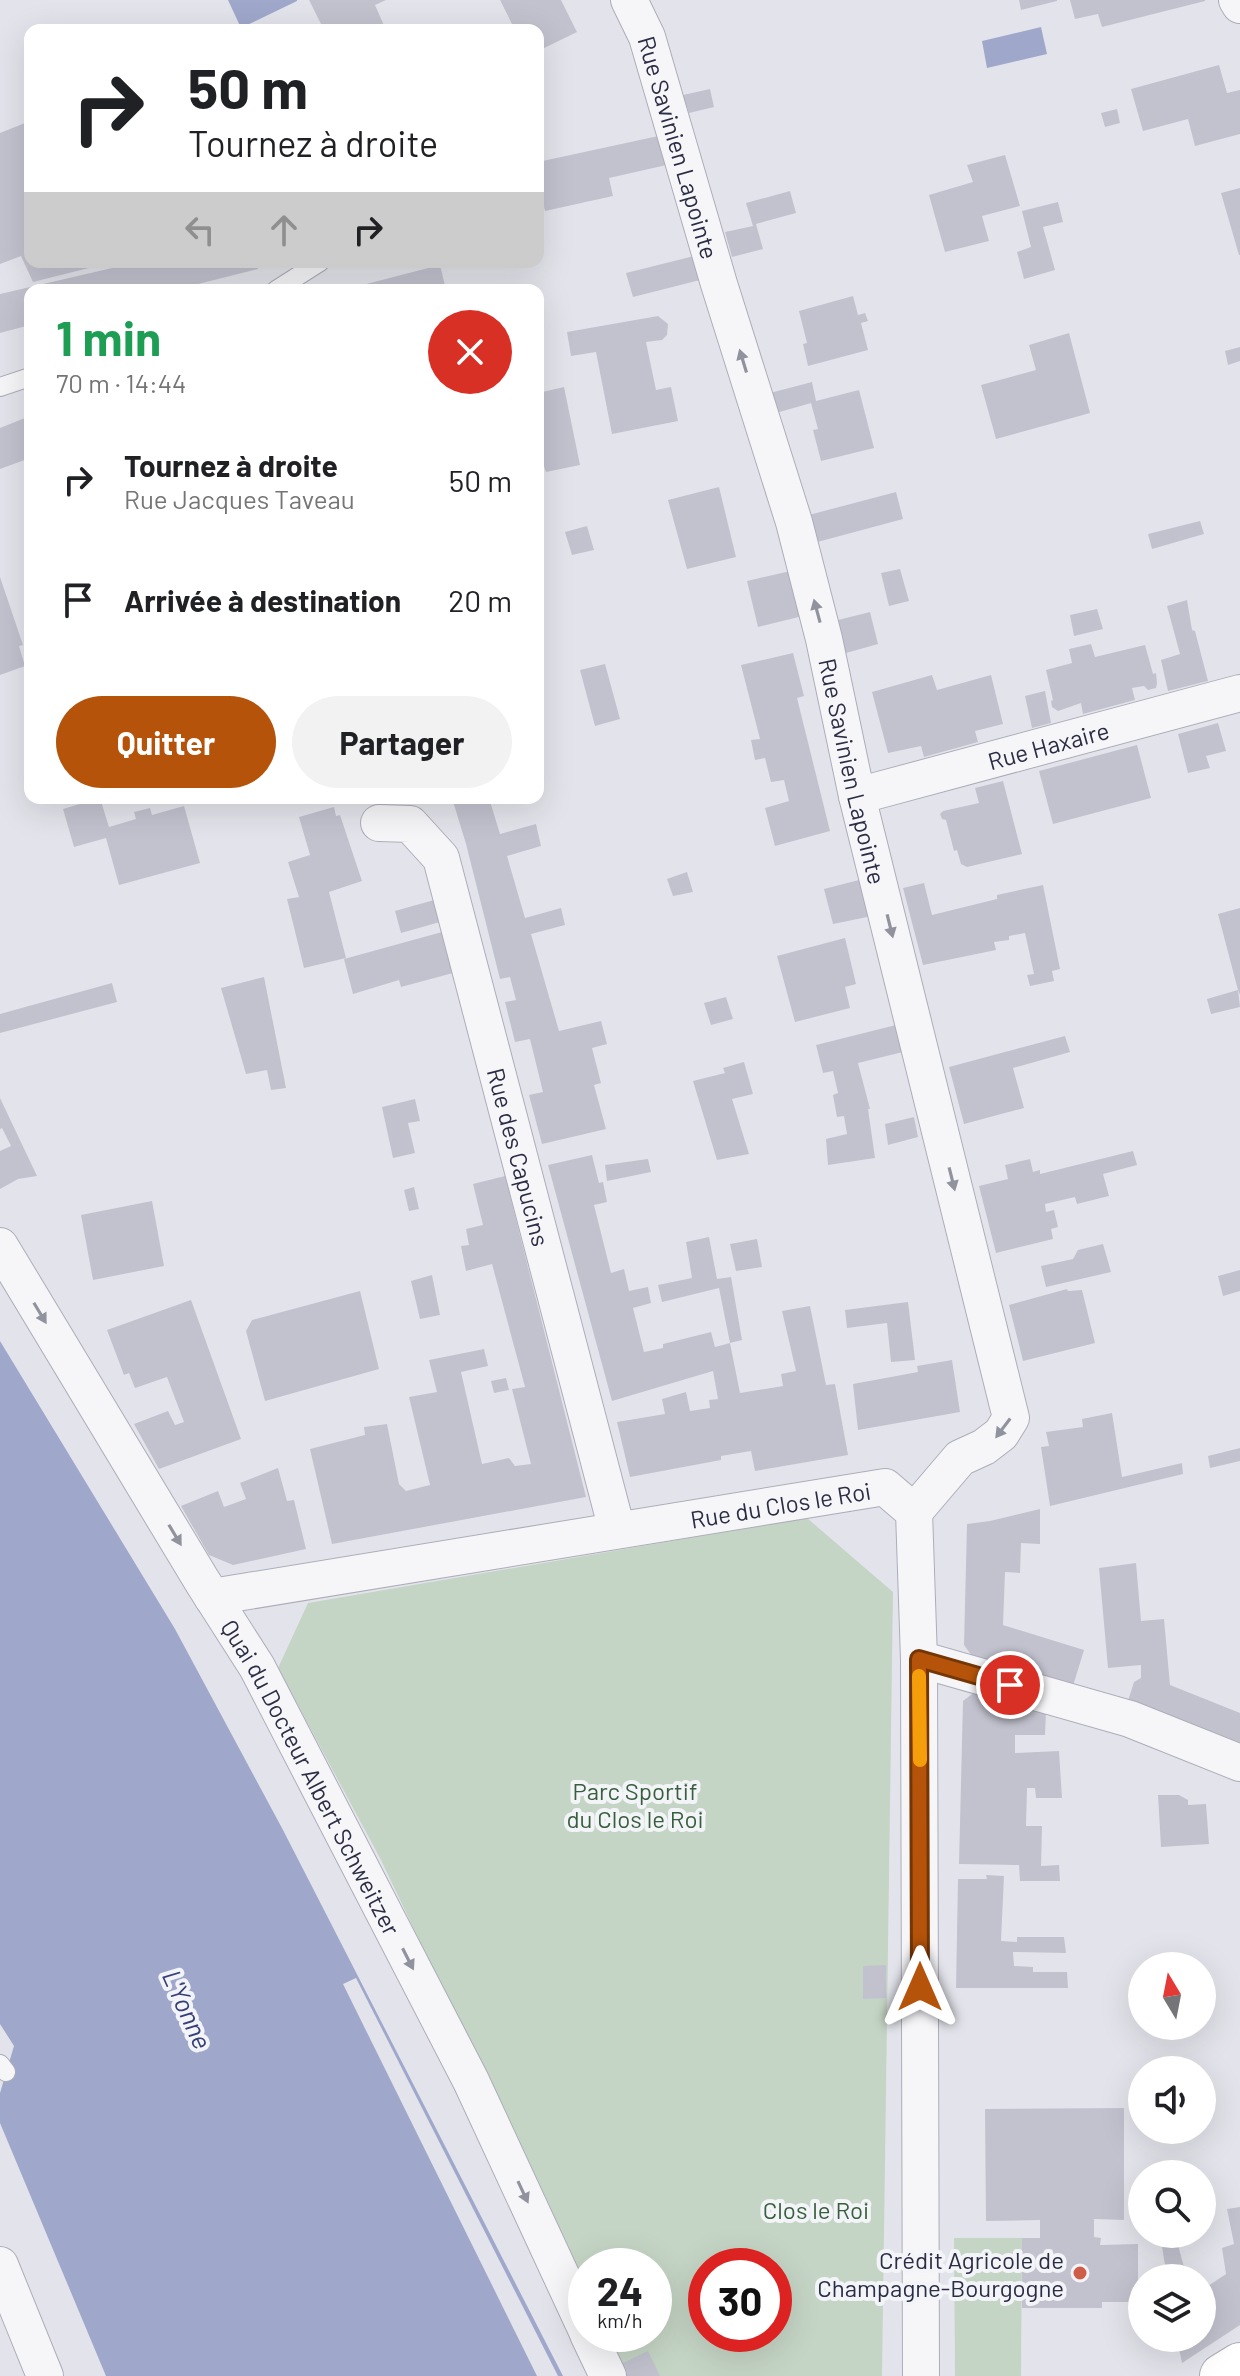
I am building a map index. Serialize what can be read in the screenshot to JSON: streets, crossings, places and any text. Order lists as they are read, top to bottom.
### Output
{
  "streets": {
    "street": [
      "Rue Savinien Lapointe",
      "Rue Haxaire",
      "Rue des Capucins",
      "Rue du Clos le Roi",
      "Quai du Docteur Albert Schweitzer"
    ]
  },
  "crossings": [
    ["Rue Savinien Lapointe", "Rue Haxaire"],
    ["Rue Savinien Lapointe", "Rue du Clos le Roi"],
    ["Rue des Capucins", "Rue du Clos le Roi"],
    ["Rue du Clos le Roi", "Quai du Docteur Albert Schweitzer"]
  ],
  "one_way": ["Quai du Docteur Albert Schweitzer"],
  "water": ["L'Yonne"],
  "parks": ["Parc Sportif du Clos le Roi", "Clos le Roi"],
  "places": ["Crédit Agricole de Champagne-Bourgogne"],
  "north": "top",
  "page": {
    "turn": ["50 m", "Tournez à droite"],
    "heading": ["1 min", "70 m · 14:44"],
    "list": [
      {
        "name": "Tournez à droite",
        "note": "Rue Jacques Taveau",
        "value": "50 m"
      },
      {
        "name": "Arrivée à destination",
        "value": "20 m"
      }
    ],
    "buttons": ["Quitter", "Partager"],
    "speed": "24 km/h",
    "limit": "30"
  }
}
